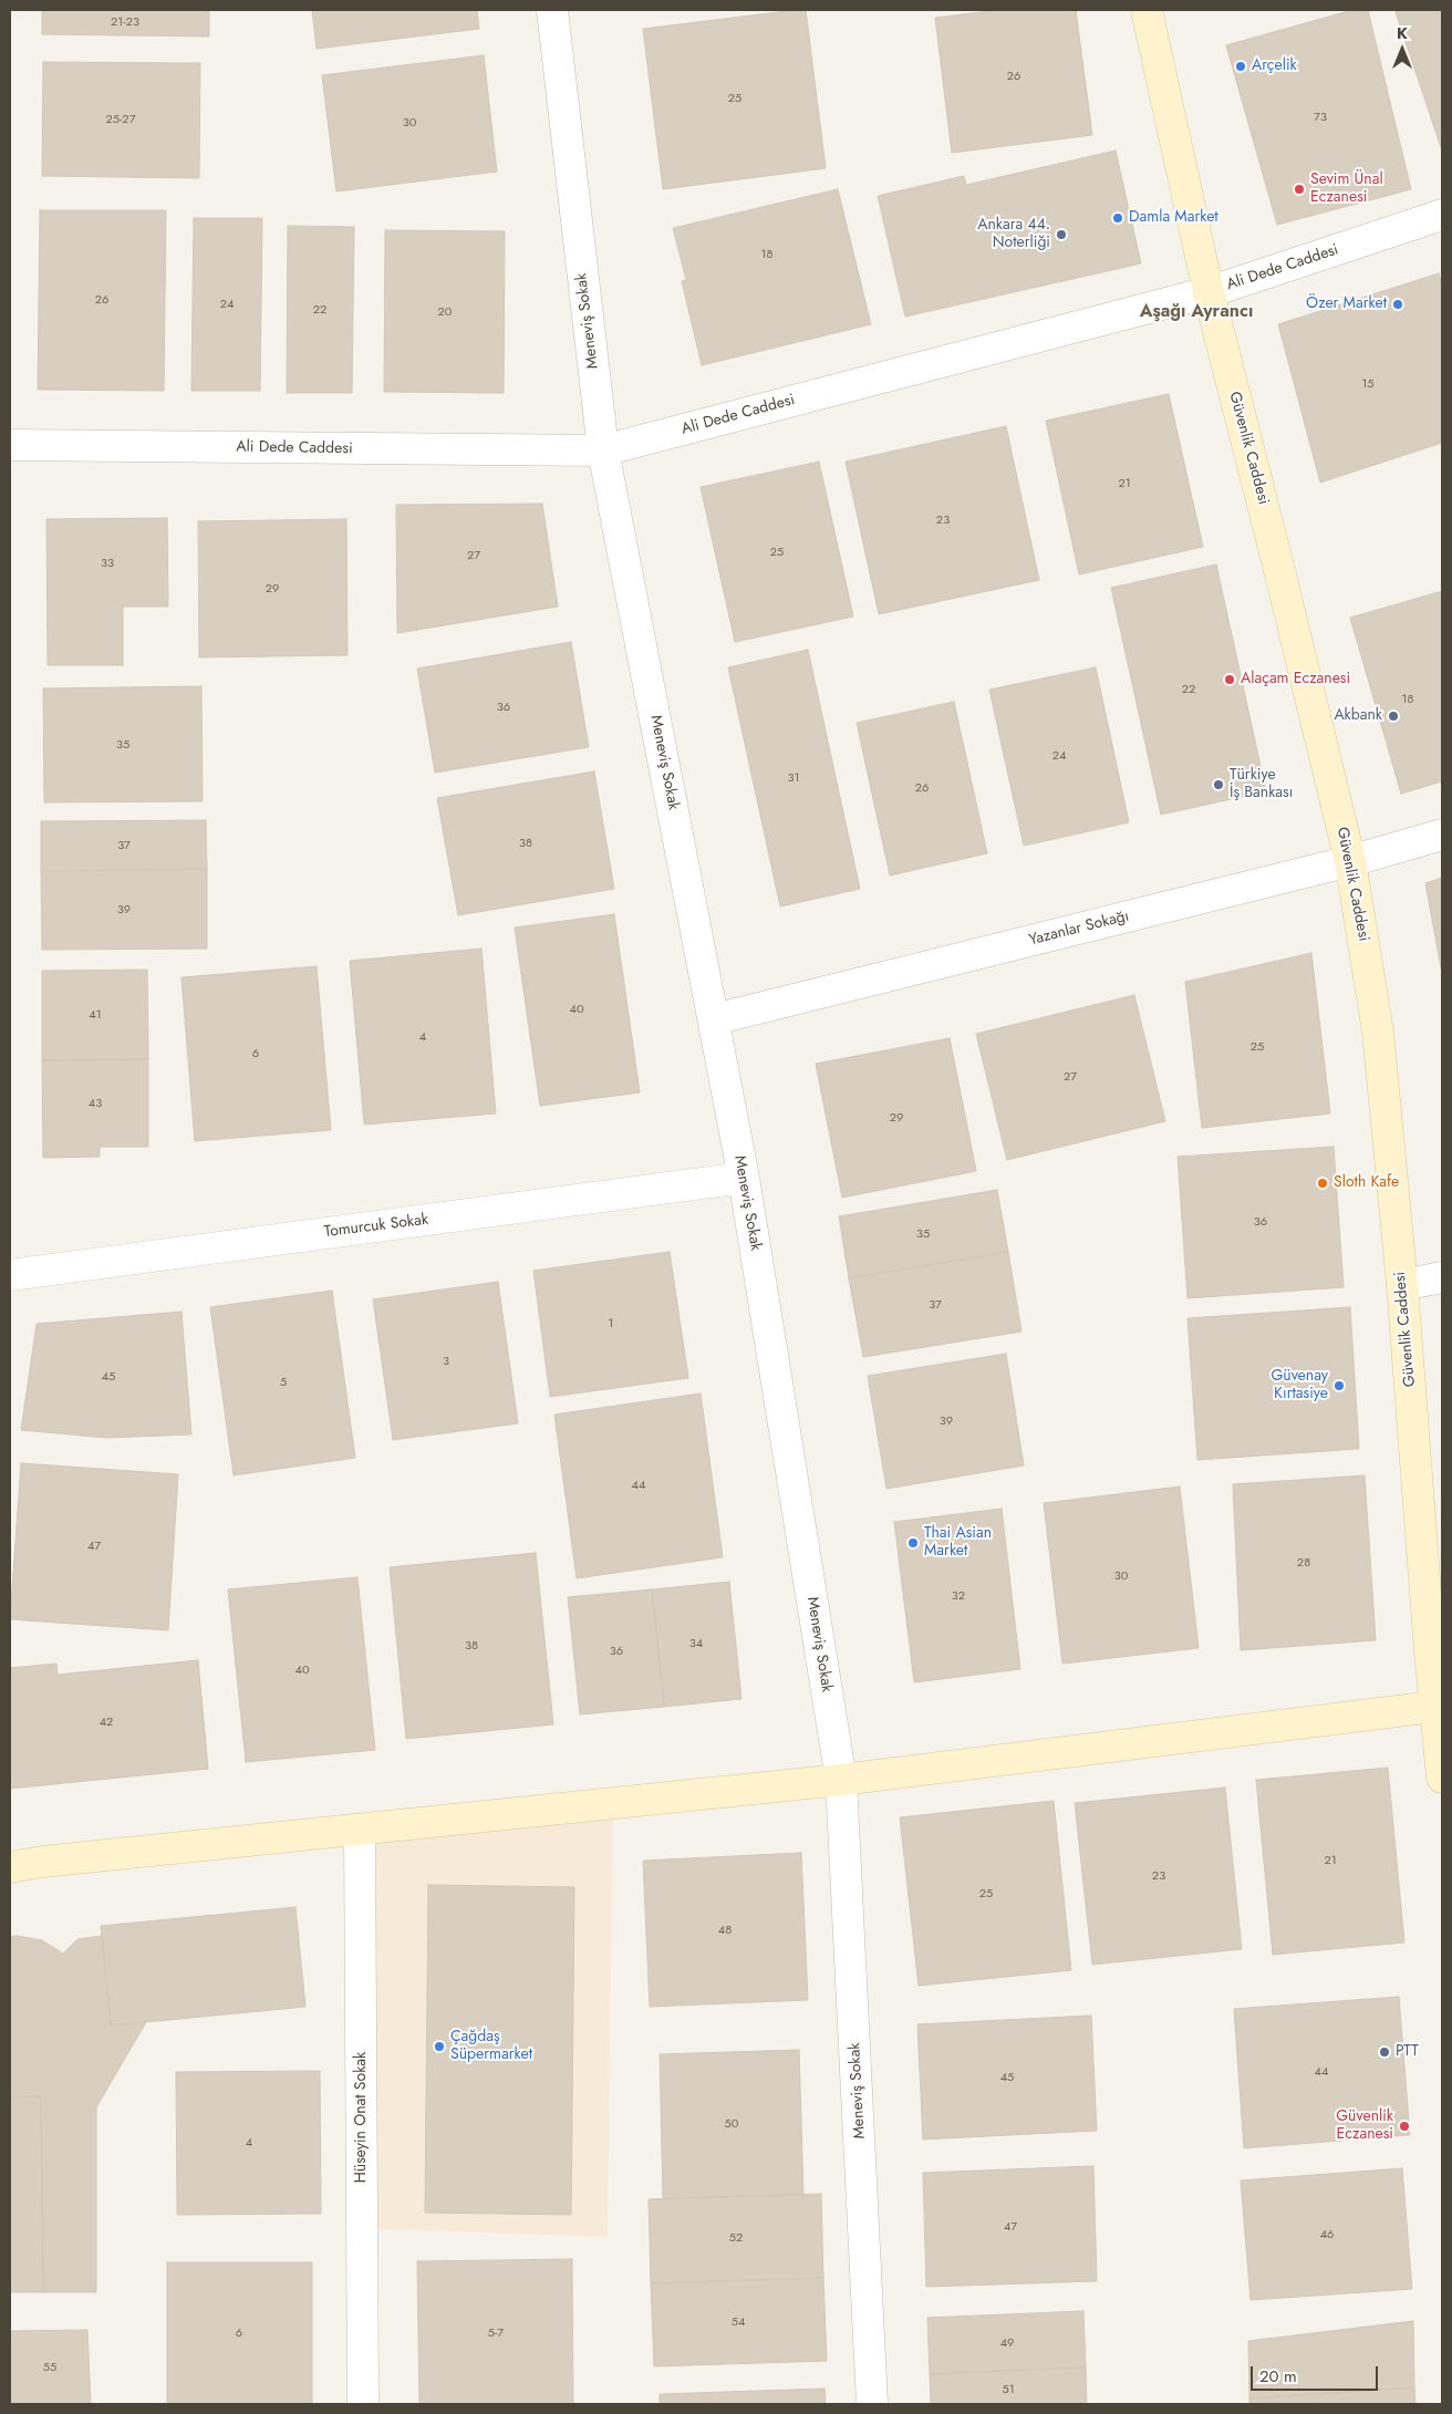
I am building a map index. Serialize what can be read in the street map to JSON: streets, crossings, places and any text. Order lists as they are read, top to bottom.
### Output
{
  "streets": {
    "main road": ["Güvenlik Caddesi"],
    "street": [
      "Ali Dede Caddesi",
      "Meneviş Sokak",
      "Yazanlar Sokağı",
      "Tomurcuk Sokak",
      "Hüseyin Onat Sokak"
    ]
  },
  "crossings": [
    ["Ali Dede Caddesi", "Meneviş Sokak"],
    ["Ali Dede Caddesi", "Güvenlik Caddesi"],
    ["Meneviş Sokak", "Yazanlar Sokağı"],
    ["Meneviş Sokak", "Tomurcuk Sokak"],
    ["Güvenlik Caddesi", "Yazanlar Sokağı"]
  ],
  "districts": ["Aşağı Ayrancı"],
  "places": [
    "Arçelik",
    "Sevim Ünal Eczanesi",
    "Damla Market",
    "Ankara 44. Noterliği",
    "Özer Market",
    "Alaçam Eczanesi",
    "Akbank",
    "Türkiye İş Bankası",
    "Sloth Kafe",
    "Güvenay Kırtasiye",
    "Thai Asian Market",
    "Çağdaş Süpermarket",
    "PTT",
    "Güvenlik Eczanesi"
  ],
  "house_numbers": [
    "21-23",
    "26",
    "25",
    "73",
    "25-27",
    "30",
    "18",
    "26",
    "24",
    "22",
    "20",
    "15",
    "21",
    "23",
    "25",
    "27",
    "33",
    "29",
    "22",
    "18",
    "36",
    "35",
    "24",
    "31",
    "26",
    "38",
    "37",
    "39",
    "40",
    "41",
    "4",
    "25",
    "6",
    "27",
    "43",
    "29",
    "36",
    "35",
    "37",
    "1",
    "3",
    "45",
    "5",
    "39",
    "44",
    "47",
    "28",
    "30",
    "32",
    "34",
    "38",
    "36",
    "40",
    "42",
    "21",
    "23",
    "25",
    "48",
    "44",
    "45",
    "50",
    "4",
    "47",
    "46",
    "52",
    "54",
    "6",
    "5-7",
    "49",
    "55",
    "51"
  ],
  "scale_bar": "20 m",
  "north": "top"
}
